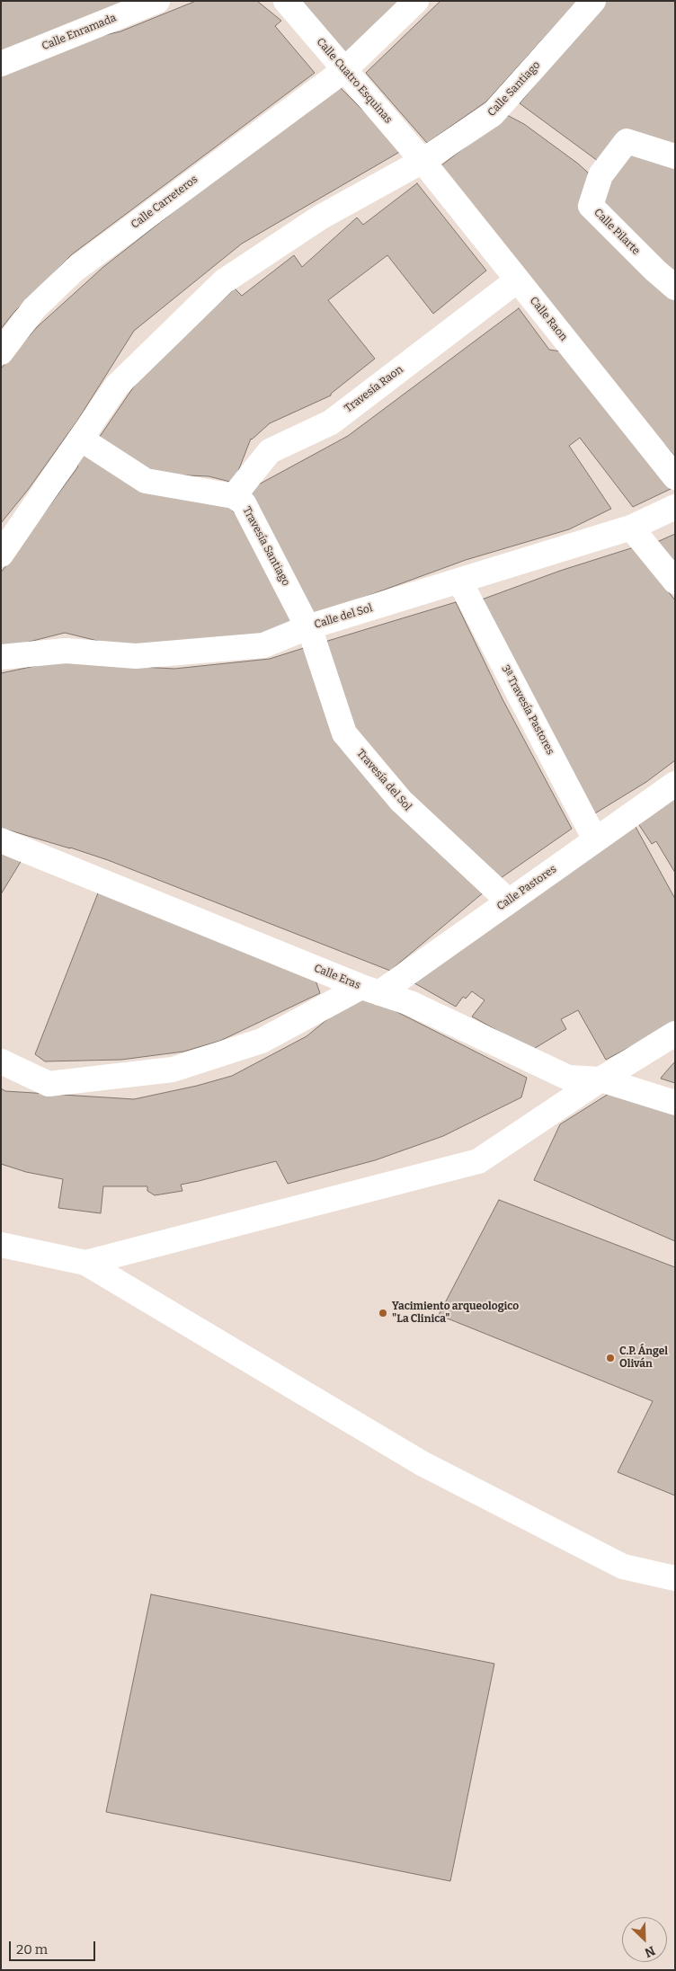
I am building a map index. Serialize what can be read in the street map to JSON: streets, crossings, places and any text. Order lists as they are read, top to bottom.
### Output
{
  "streets": {
    "street": [
      "Calle Enramada",
      "Calle Cuatro Esquinas",
      "Calle Santiago",
      "Calle Carreteros",
      "Calle Pilarte",
      "Calle Raon",
      "Travesía Raon",
      "Travesía Santiago",
      "Calle del Sol",
      "3ª Travesía Pastores",
      "Travesía del Sol",
      "Calle Pastores",
      "Calle Eras"
    ]
  },
  "crossings": [
    ["Calle Cuatro Esquinas", "Calle Santiago"],
    ["Calle Cuatro Esquinas", "Calle Carreteros"],
    ["Calle Cuatro Esquinas", "Calle Raon"],
    ["Calle Santiago", "Calle Raon"],
    ["Calle Santiago", "Travesía Santiago"],
    ["Calle Raon", "Travesía Raon"],
    ["Travesía Raon", "Travesía Santiago"],
    ["Travesía Santiago", "Calle del Sol"],
    ["Travesía Santiago", "Travesía del Sol"],
    ["Calle del Sol", "3ª Travesía Pastores"],
    ["Calle del Sol", "Travesía del Sol"],
    ["3ª Travesía Pastores", "Calle Pastores"],
    ["Travesía del Sol", "Calle Pastores"],
    ["Calle Pastores", "Calle Eras"]
  ],
  "places": ["Yacimiento arqueologico \"La Clinica\"", "C.P. Ángel Oliván"],
  "scale_bar": "20 m",
  "north": "bottom right"
}
